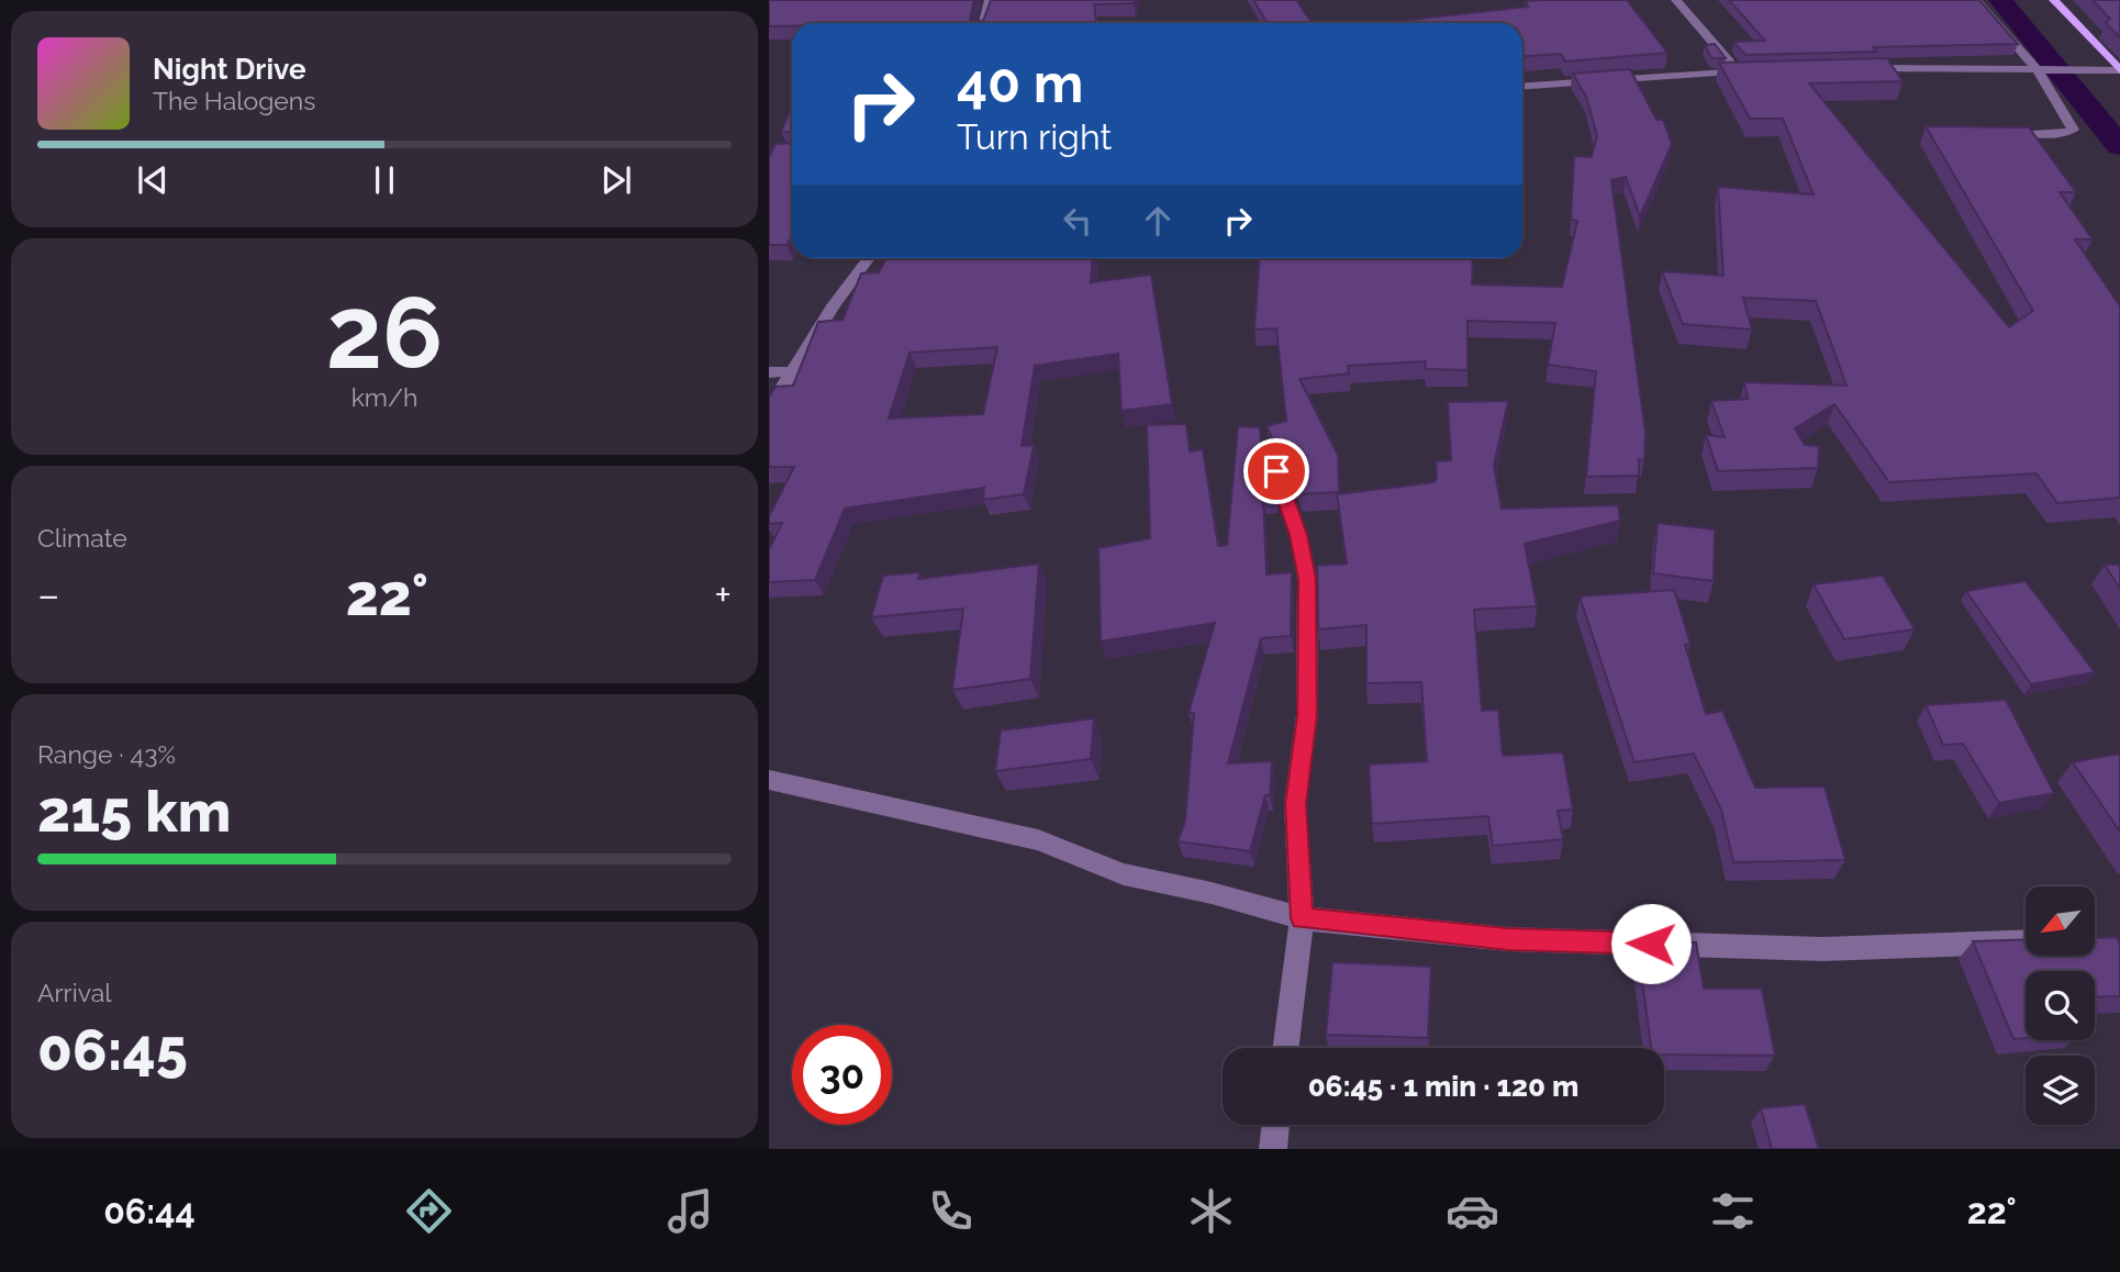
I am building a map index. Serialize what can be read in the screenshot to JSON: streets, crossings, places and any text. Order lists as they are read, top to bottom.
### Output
{
  "north": "bottom left",
  "page": {
    "turn": ["40 m", "Turn right"],
    "song": ["Night Drive", "The Halogens"],
    "tile": [
      ["26", "km/h"],
      "Climate",
      ["Range · 43%", "215 km"],
      ["Arrival", "06:45"]
    ],
    "heat": ["−", "22°", "+"],
    "limit": "30",
    "trip": "06:45 · 1 min · 120 m",
    "tabs": ["06:44", "22°"]
  }
}
